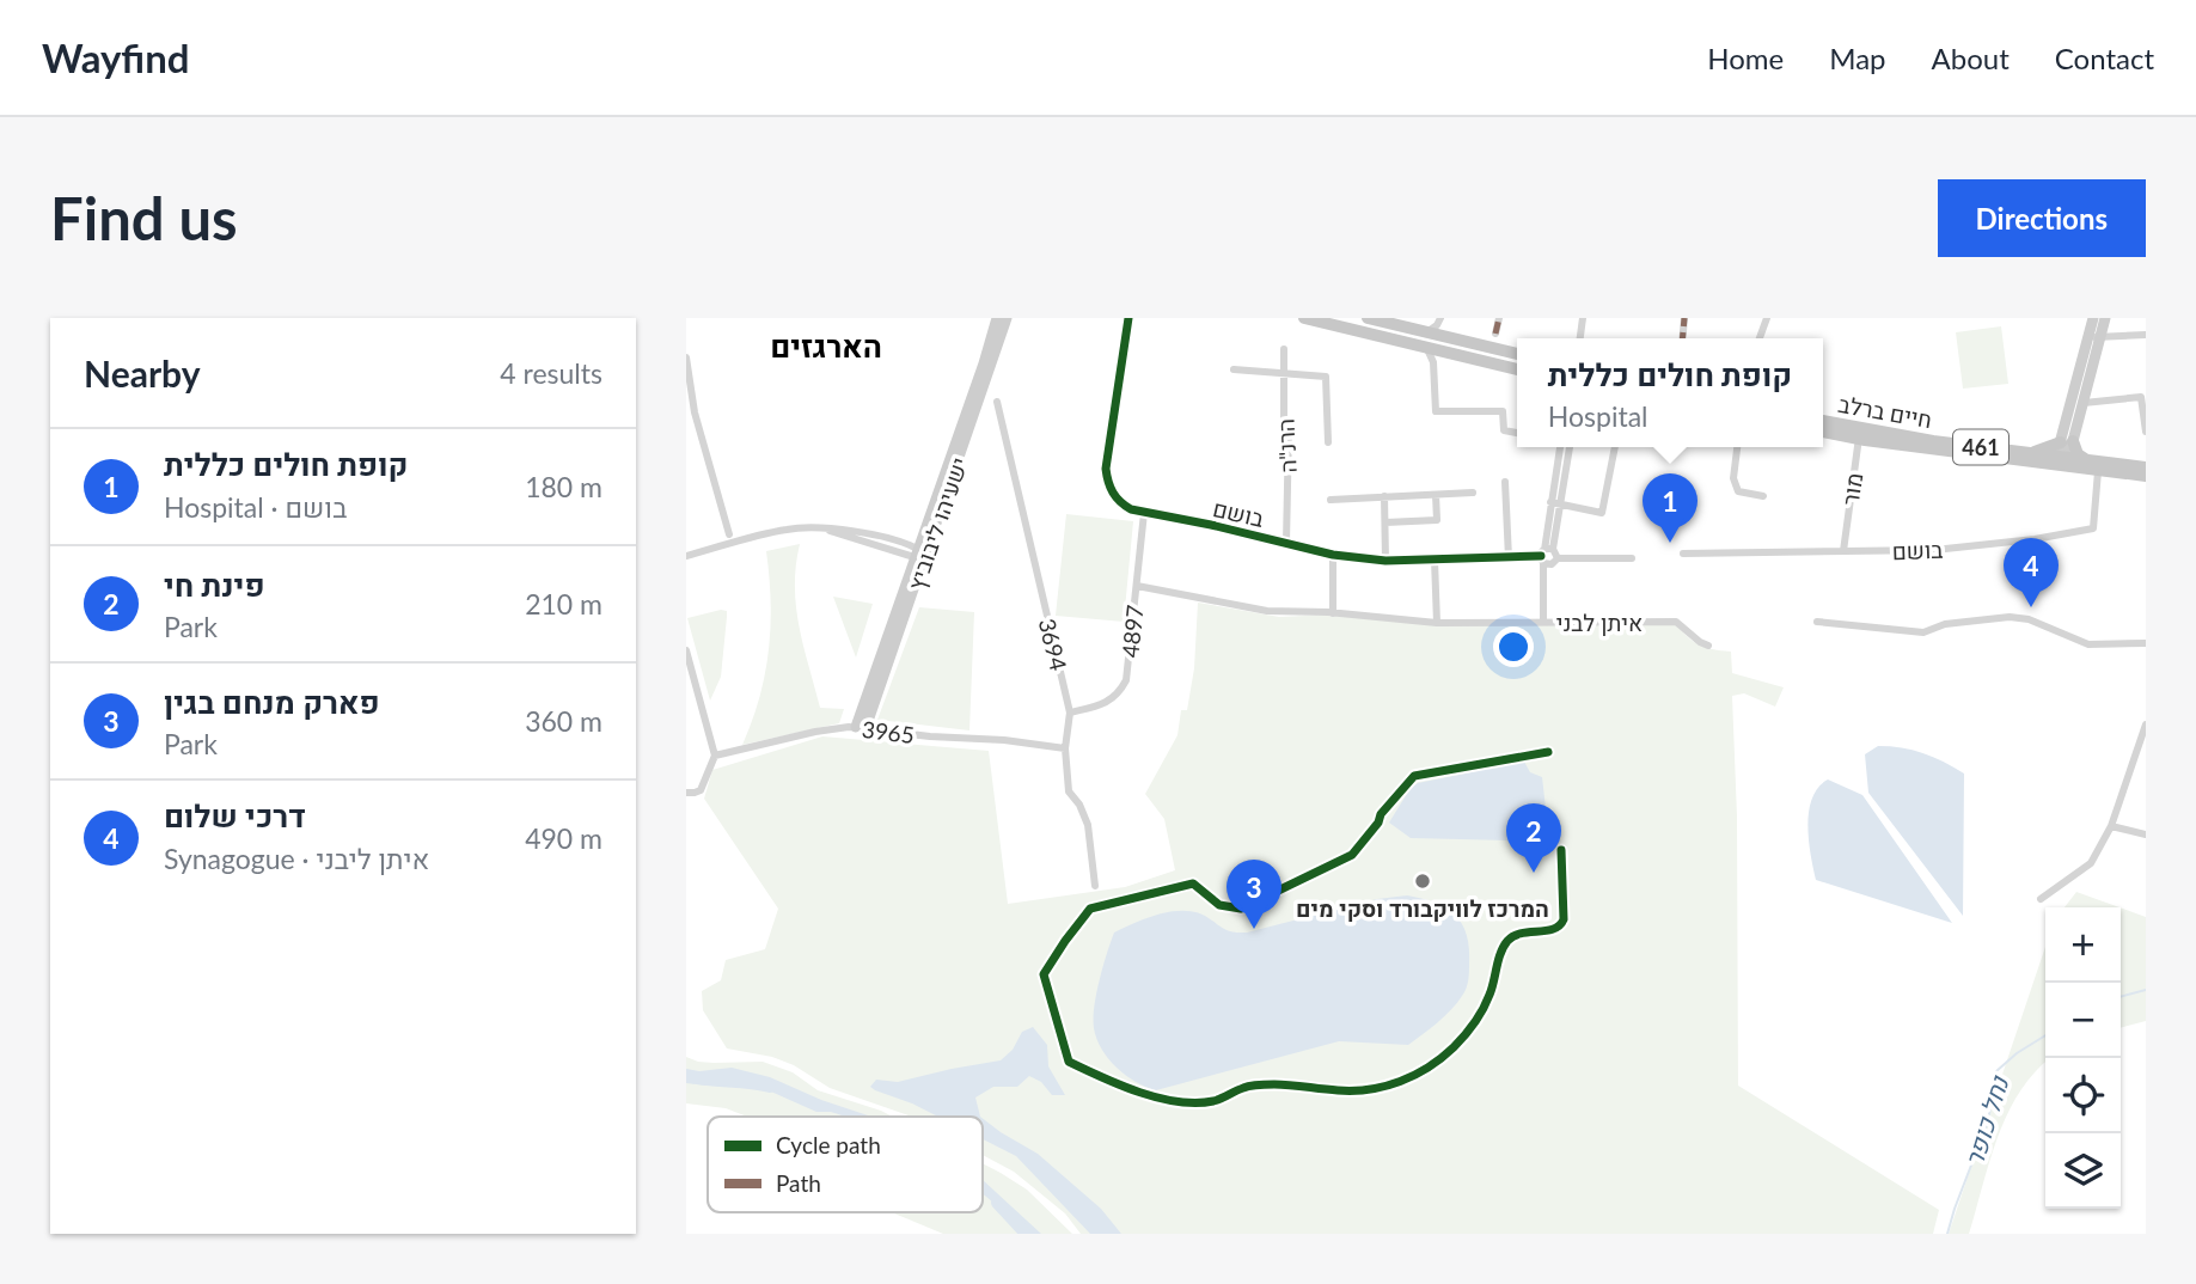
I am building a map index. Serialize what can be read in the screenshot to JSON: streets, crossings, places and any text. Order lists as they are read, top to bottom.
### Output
{
  "streets": {
    "main road": ["חיים ברלב", "461"],
    "street": [
      "הרנ\"ה",
      "מור",
      "בושם",
      "ישעיהו ליבוביץ",
      "איתן לבני",
      "4897",
      "3694",
      "3965"
    ]
  },
  "crossings": [
    ["חיים ברלב", "מור"],
    ["חיים ברלב", "בושם"],
    ["הרנ\"ה", "בושם"],
    ["מור", "בושם"],
    ["בושם", "4897"],
    ["ישעיהו ליבוביץ", "3965"],
    ["איתן לבני", "4897"],
    ["4897", "3694"],
    ["3694", "3965"]
  ],
  "districts": ["הארגזים"],
  "water": ["נחל כופר"],
  "places": ["המרכז לוויקבורד וסקי מים"],
  "legend": ["Cycle path", "Path"],
  "page": {
    "header": "Wayfind",
    "nav": [
      "Home",
      "Map",
      "About",
      "Contact"
    ],
    "buttons": "Directions",
    "title": "Find us",
    "heading": ["Nearby", "4 results"],
    "popup": ["קופת חולים כללית", "Hospital"],
    "list": [
      {
        "mark": "1",
        "name": "קופת חולים כללית",
        "note": "Hospital · בושם",
        "value": "180 m"
      },
      {
        "mark": "2",
        "name": "פינת חי",
        "note": "Park",
        "value": "210 m"
      },
      {
        "mark": "3",
        "name": "פארק מנחם בגין",
        "note": "Park",
        "value": "360 m"
      },
      {
        "mark": "4",
        "name": "דרכי שלום",
        "note": "Synagogue · איתן ליבני",
        "value": "490 m"
      }
    ],
    "pins": [
      "1",
      "4",
      "2",
      "3"
    ],
    "map_buttons": ["+", "−"]
  }
}
